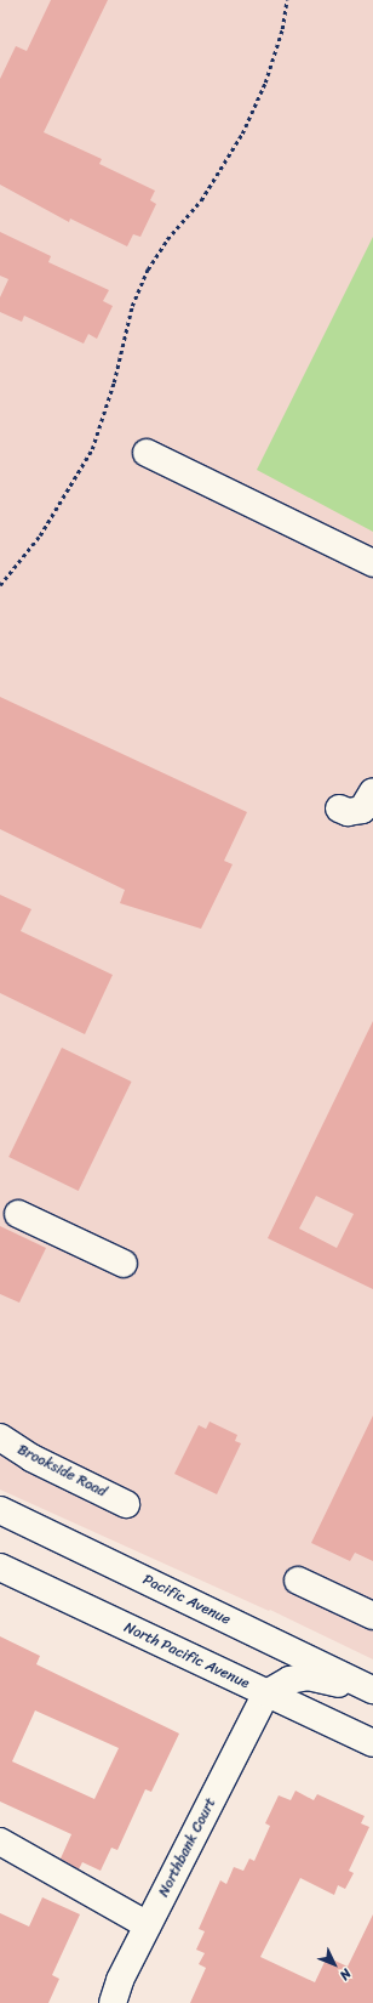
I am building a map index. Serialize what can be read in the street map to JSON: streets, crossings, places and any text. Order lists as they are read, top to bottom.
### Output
{
  "streets": {
    "main road": [
      "Brookside Road",
      "Pacific Avenue",
      "North Pacific Avenue",
      "Northbank Court"
    ]
  },
  "crossings": [
    ["North Pacific Avenue", "Northbank Court"]
  ],
  "north": "bottom right"
}
